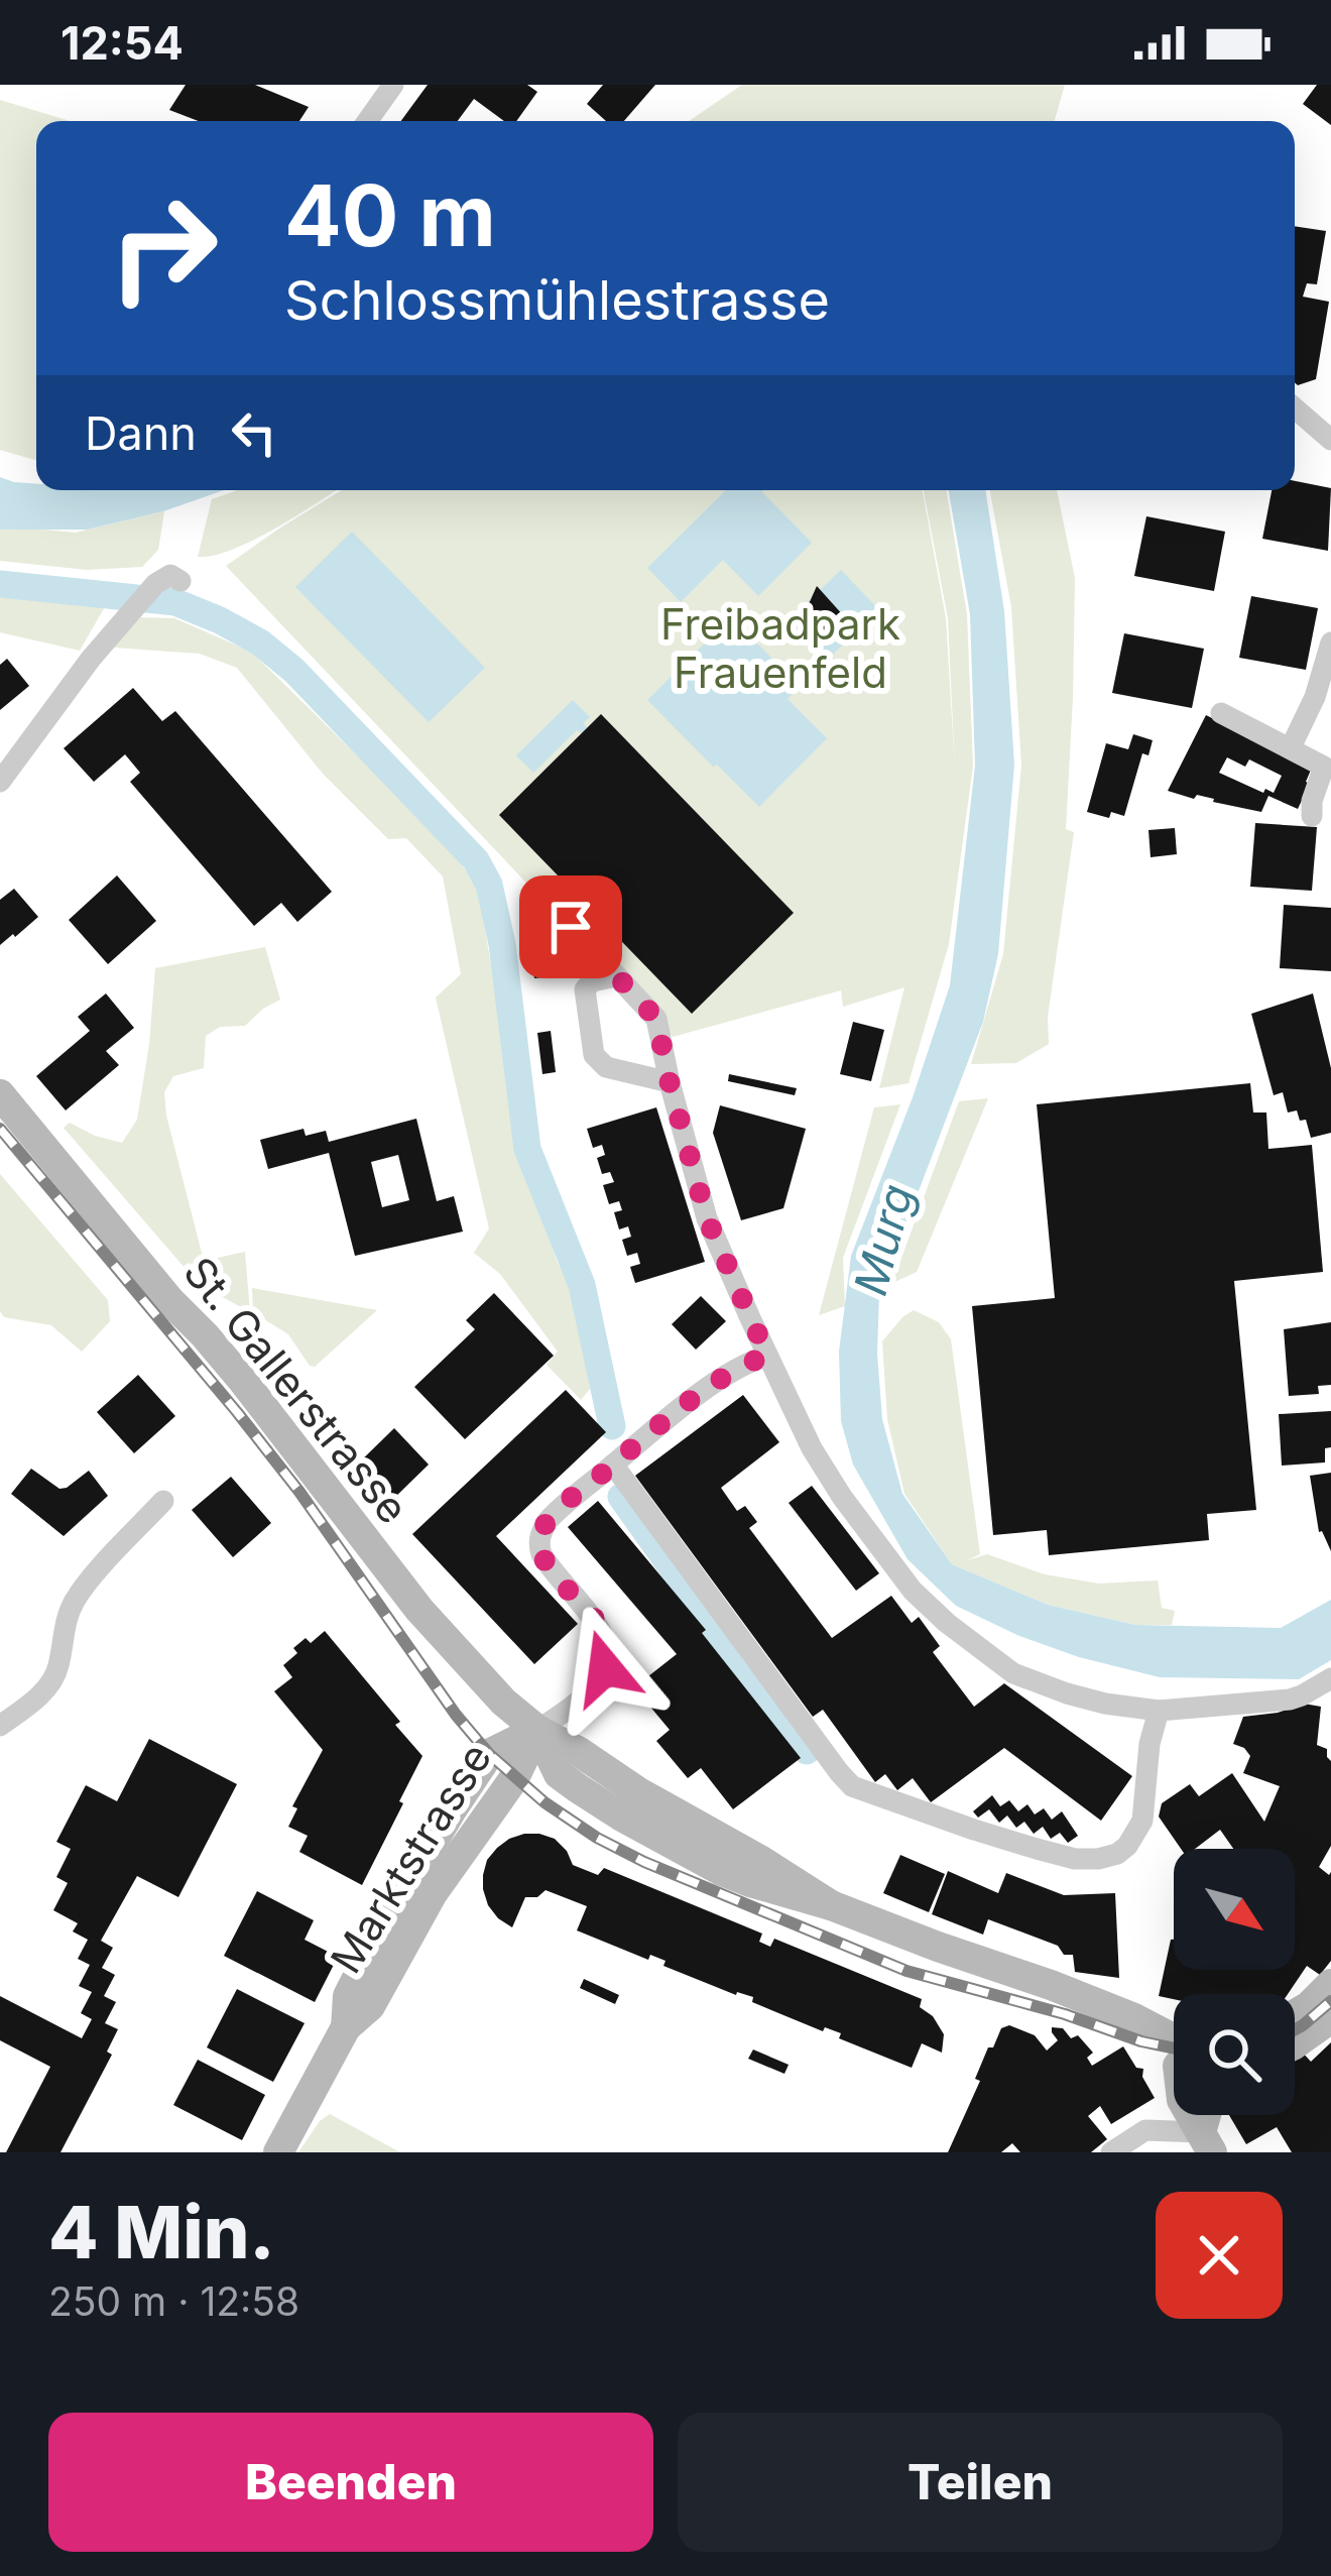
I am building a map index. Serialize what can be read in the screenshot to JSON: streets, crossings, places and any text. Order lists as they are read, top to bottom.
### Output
{
  "streets": {
    "main road": ["St. Gallerstrasse", "Marktstrasse"]
  },
  "crossings": [
    ["St. Gallerstrasse", "Marktstrasse"]
  ],
  "water": ["Murg"],
  "parks": ["Freibadpark Frauenfeld"],
  "north": "bottom right",
  "page": {
    "status": "12:54",
    "turn": ["40 m", "Schlossmühlestrasse"],
    "then": "Dann",
    "heading": ["4 Min.", "250 m · 12:58"],
    "buttons": ["Beenden", "Teilen"]
  }
}
